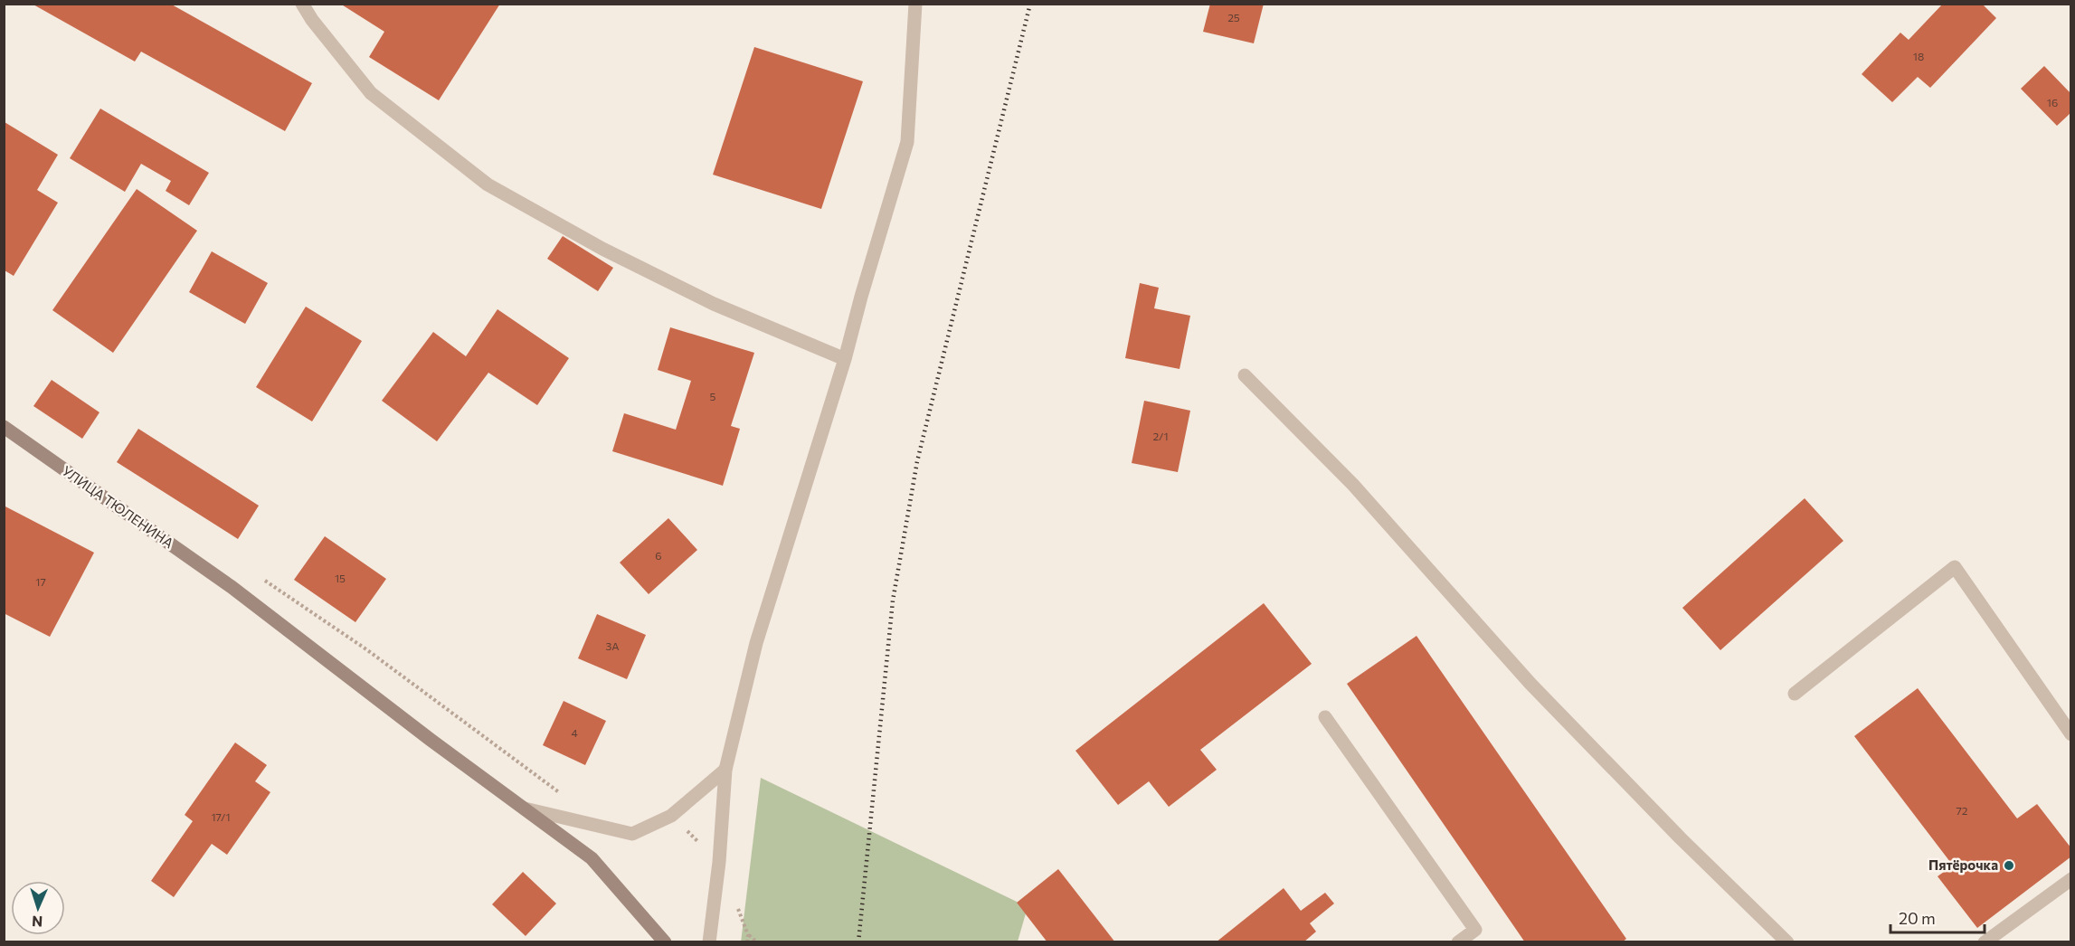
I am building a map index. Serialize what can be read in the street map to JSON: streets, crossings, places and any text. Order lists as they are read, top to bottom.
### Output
{
  "streets": {
    "main road": ["УЛИЦА ТЮЛЕНИНА"]
  },
  "places": ["Пятёрочка"],
  "house_numbers": [
    "25",
    "18",
    "16",
    "5",
    "2/1",
    "6",
    "15",
    "17",
    "3А",
    "4",
    "72",
    "17/1"
  ],
  "scale_bar": "20 m",
  "north": "bottom"
}
